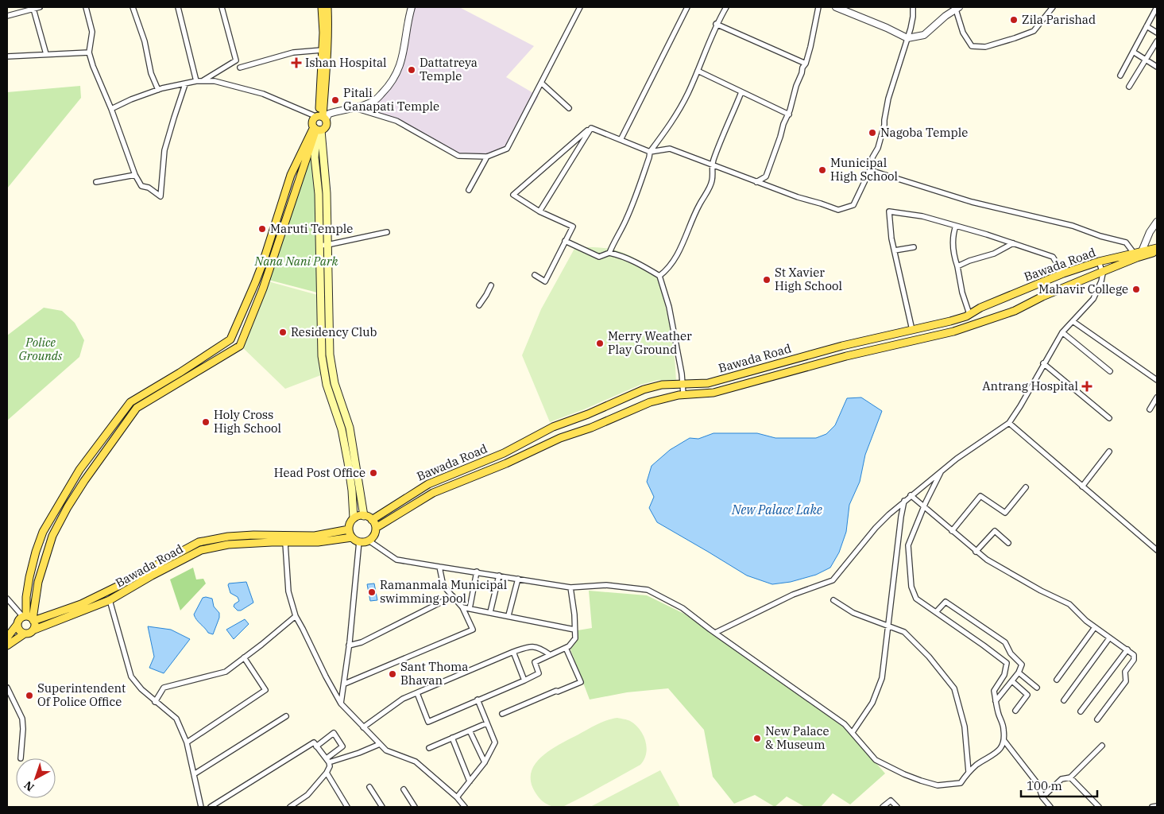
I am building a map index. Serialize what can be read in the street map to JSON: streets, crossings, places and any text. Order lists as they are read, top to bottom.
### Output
{
  "streets": {
    "main road": ["Bawada Road"]
  },
  "water": ["New Palace Lake"],
  "parks": ["Nana Nani Park", "Police Grounds"],
  "places": {
    "other": [
      "Zila Parishad",
      "Dattatreya Temple",
      "Pitali Ganapati Temple",
      "Nagoba Temple",
      "Municipal High School",
      "Maruti Temple",
      "St Xavier High School",
      "Mahavir College",
      "Residency Club",
      "Merry Weather Play Ground",
      "Holy Cross High School",
      "Head Post Office",
      "Ramanmala Municipal swimming pool",
      "Sant Thoma Bhavan",
      "Superintendent Of Police Office",
      "New Palace & Museum"
    ],
    "health": ["Ishan Hospital", "Antrang Hospital"]
  },
  "scale_bar": "100 m",
  "north": "bottom left"
}
